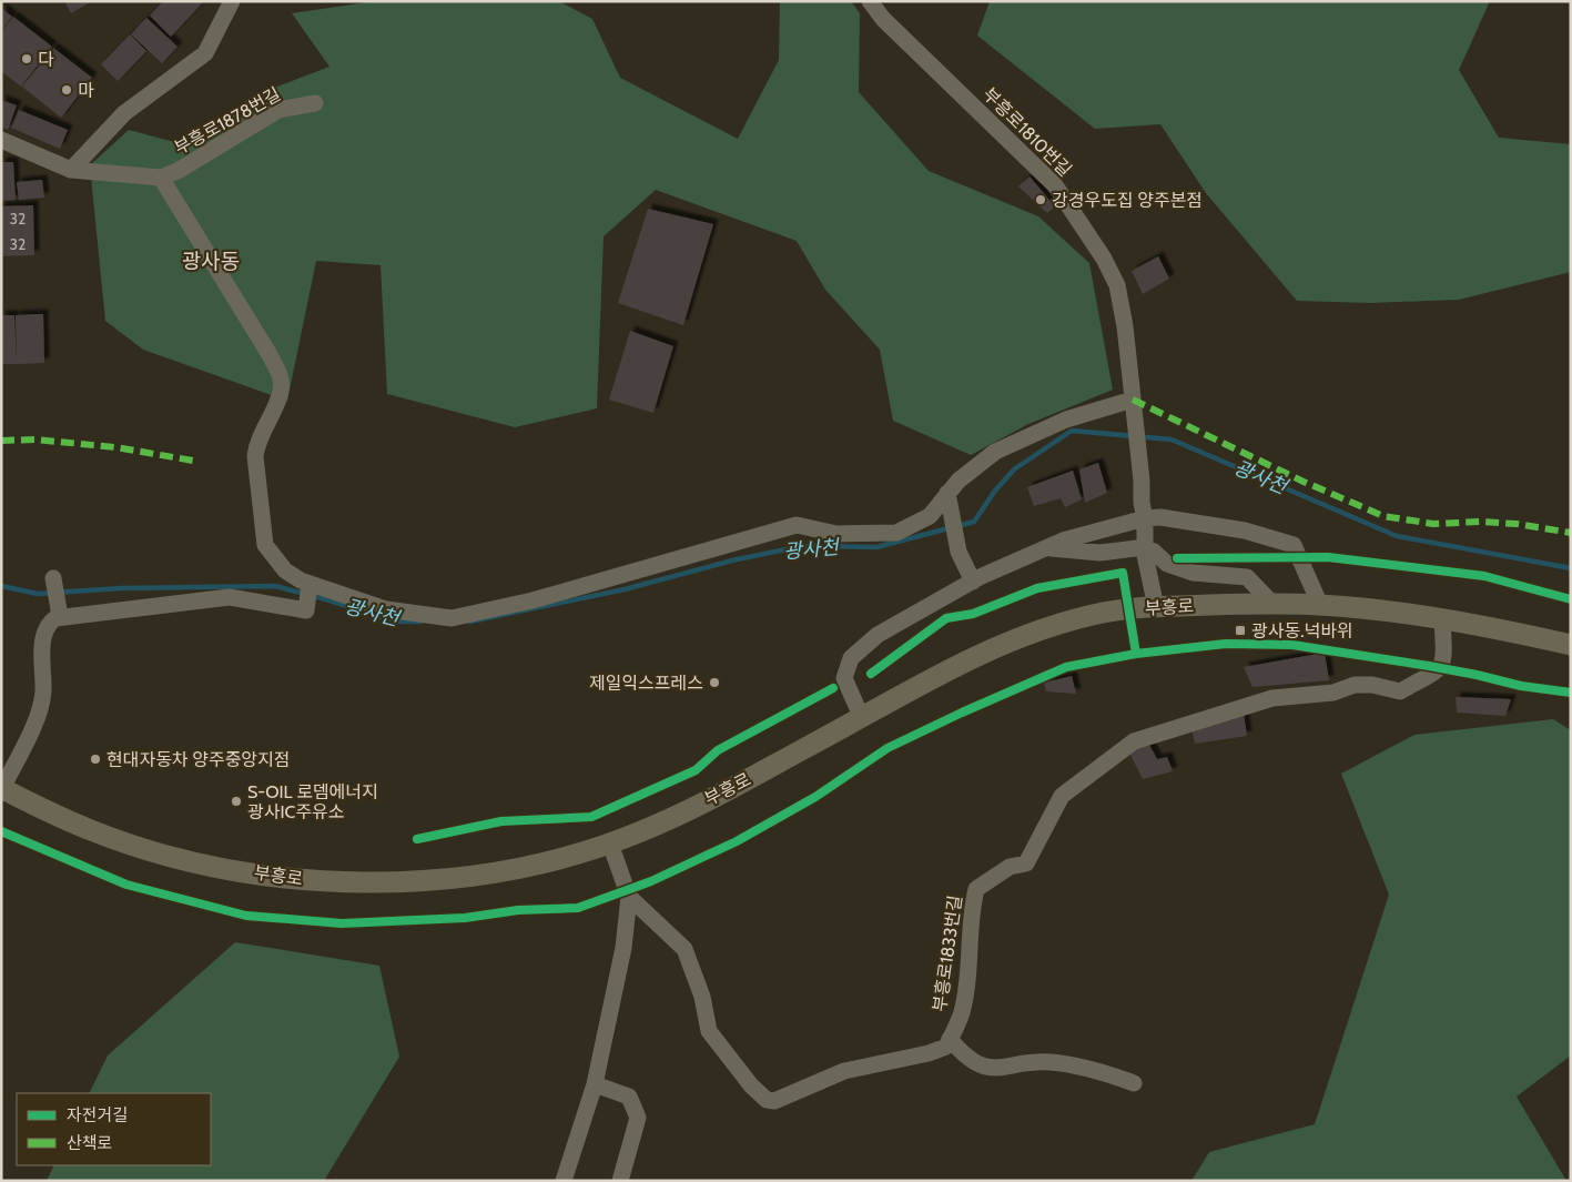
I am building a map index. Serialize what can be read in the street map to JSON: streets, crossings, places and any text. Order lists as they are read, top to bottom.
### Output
{
  "streets": {
    "main road": ["부흥로"],
    "street": ["부흥로1878번길", "부흥로1810번길", "부흥로1833번길"]
  },
  "crossings": [
    ["부흥로", "부흥로1833번길"]
  ],
  "districts": ["광사동"],
  "water": ["광사천"],
  "places": {
    "other": [
      "다",
      "마",
      "강경우도집 양주본점",
      "제일익스프레스",
      "현대자동차 양주중앙지점",
      "S-OIL 로뎀에너지 광사IC주유소"
    ],
    "transit": ["광사동.넉바위"]
  },
  "house_numbers": ["32", "32"],
  "legend": ["자전거길", "산책로"]
}
